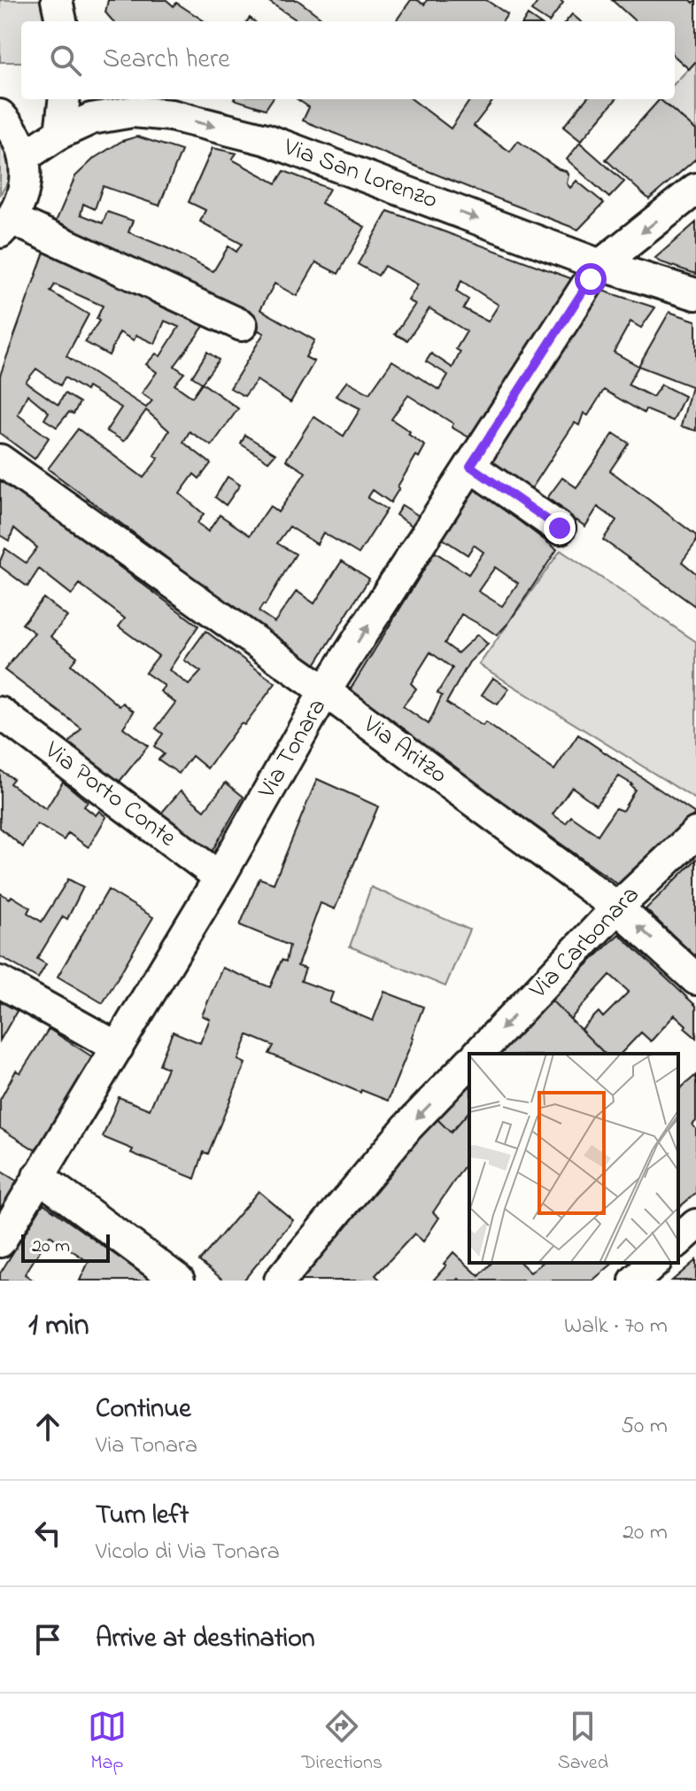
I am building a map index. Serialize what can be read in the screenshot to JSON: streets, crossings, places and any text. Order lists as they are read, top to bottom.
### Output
{
  "streets": {
    "street": [
      "Via San Lorenzo",
      "Via Tonara",
      "Via Aritzo",
      "Via Porto Conte",
      "Via Carbonara"
    ]
  },
  "crossings": [
    ["Via San Lorenzo", "Via Tonara"],
    ["Via Tonara", "Via Aritzo"],
    ["Via Tonara", "Via Porto Conte"],
    ["Via Aritzo", "Via Carbonara"]
  ],
  "one_way": ["Via Carbonara"],
  "scale_bar": "20 m",
  "page": {
    "search": "Search here",
    "scale": "20 m",
    "heading": ["1 min", "Walk · 70 m"],
    "list": [
      ["Continue", "Via Tonara", "50 m"],
      ["Turn left", "Vicolo di Via Tonara", "20 m"],
      "Arrive at destination"
    ],
    "nav": ["Map", "Directions", "Saved"]
  }
}
